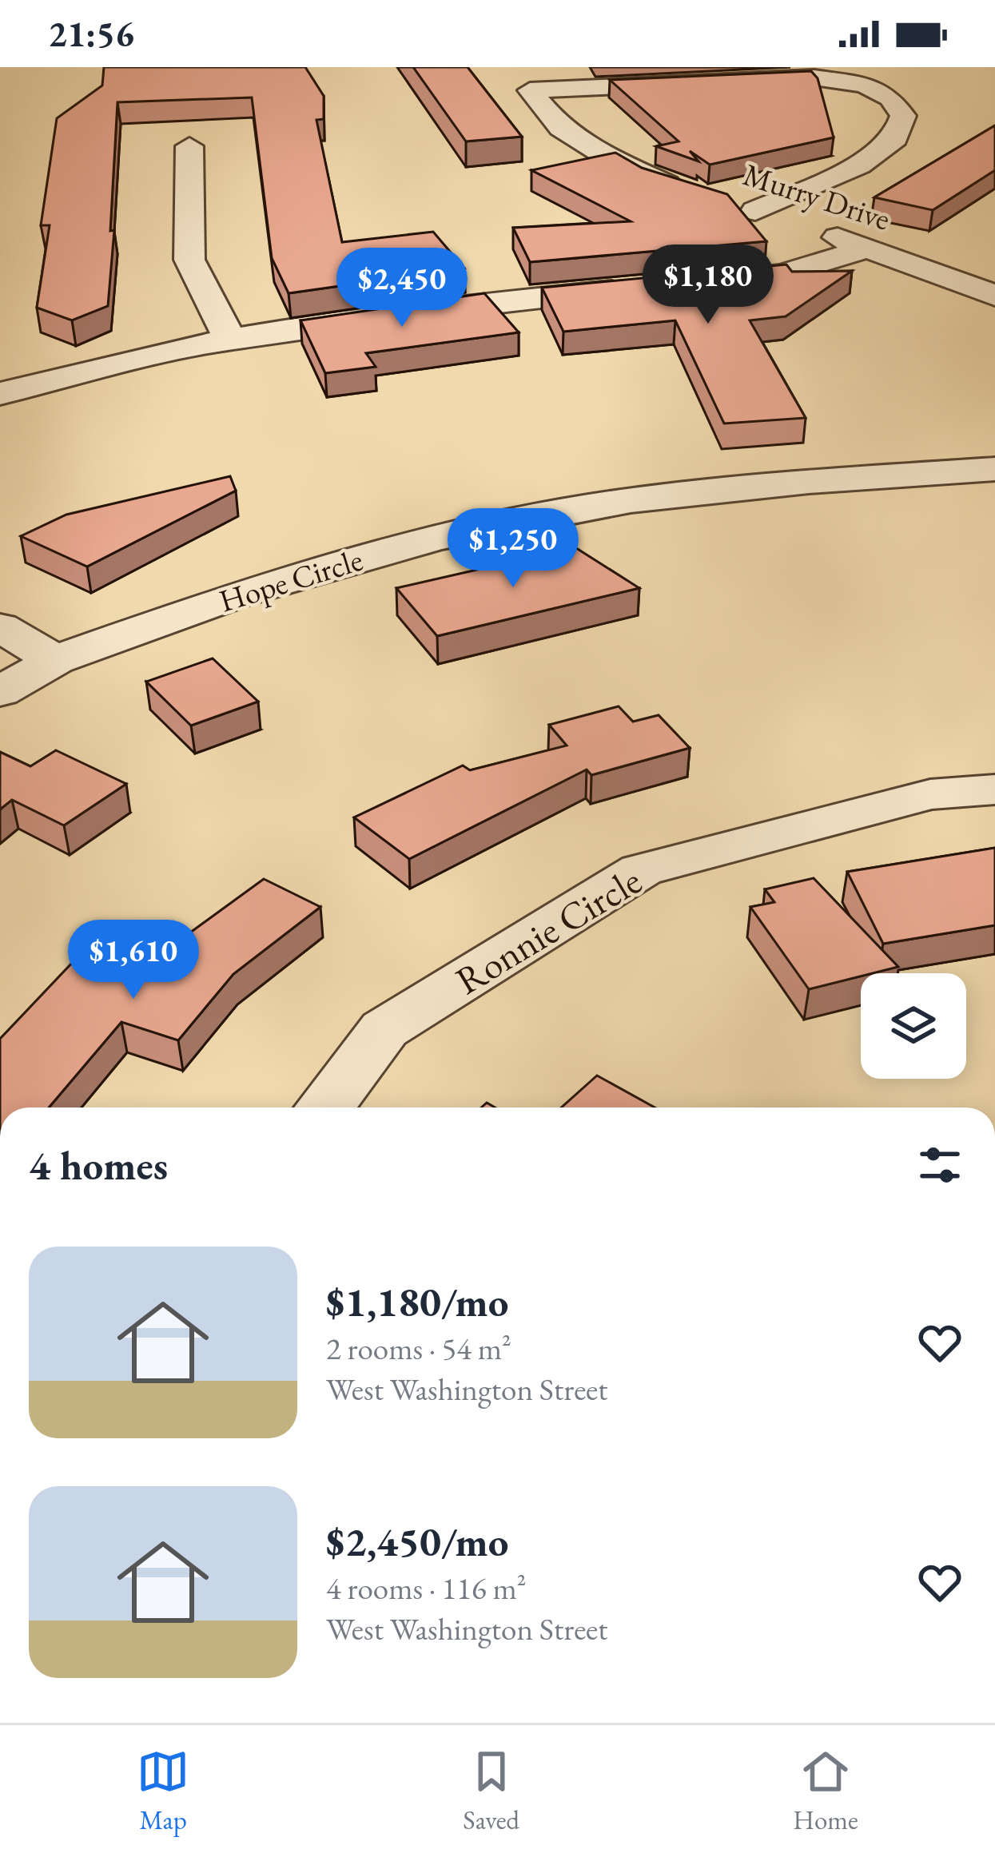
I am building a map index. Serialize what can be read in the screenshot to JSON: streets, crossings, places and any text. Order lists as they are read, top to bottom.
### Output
{
  "streets": {
    "street": ["Murry Drive", "Hope Circle", "Ronnie Circle"]
  },
  "page": {
    "status": "21:56",
    "price": [
      "$1,180",
      "$2,450",
      "$1,250",
      "$1,610"
    ],
    "heading": "4 homes",
    "list": [
      {
        "name": "$1,180/mo",
        "note": "2 rooms · 54 m² · West Washington Street"
      },
      {
        "name": "$2,450/mo",
        "note": "4 rooms · 116 m² · West Washington Street"
      }
    ],
    "tabs": ["Map", "Saved", "Home"]
  }
}
